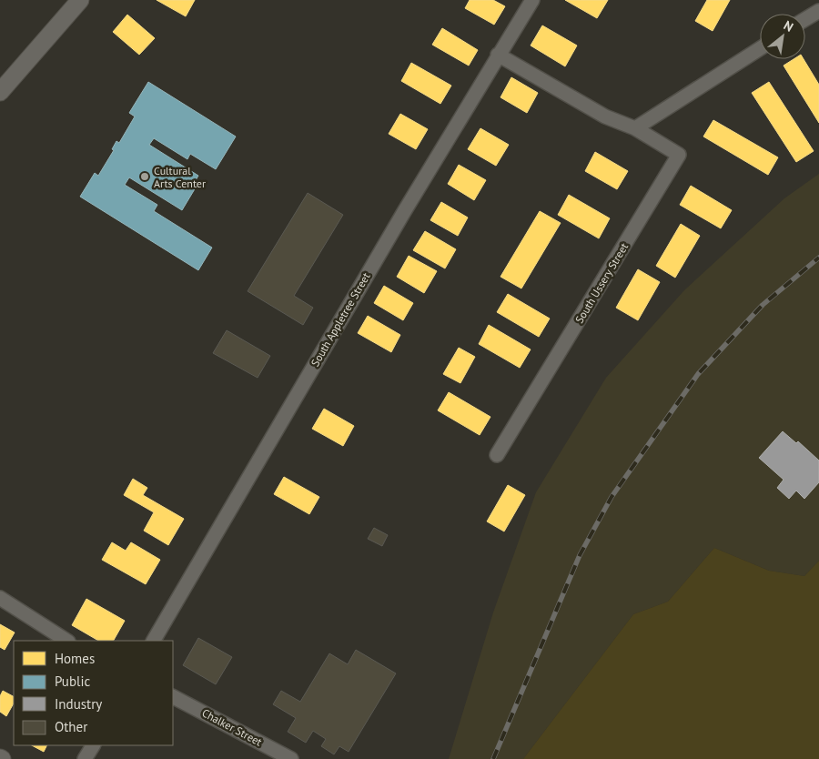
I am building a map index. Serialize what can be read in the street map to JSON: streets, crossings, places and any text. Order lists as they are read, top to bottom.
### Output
{
  "streets": {
    "street": ["South Ussery Street", "South Appletree Street", "Chalker Street"]
  },
  "crossings": [
    ["South Ussery Street", "South Appletree Street"]
  ],
  "places": ["Cultural Arts Center"],
  "legend": [
    "Homes",
    "Public",
    "Industry",
    "Other"
  ],
  "north": "top right"
}
